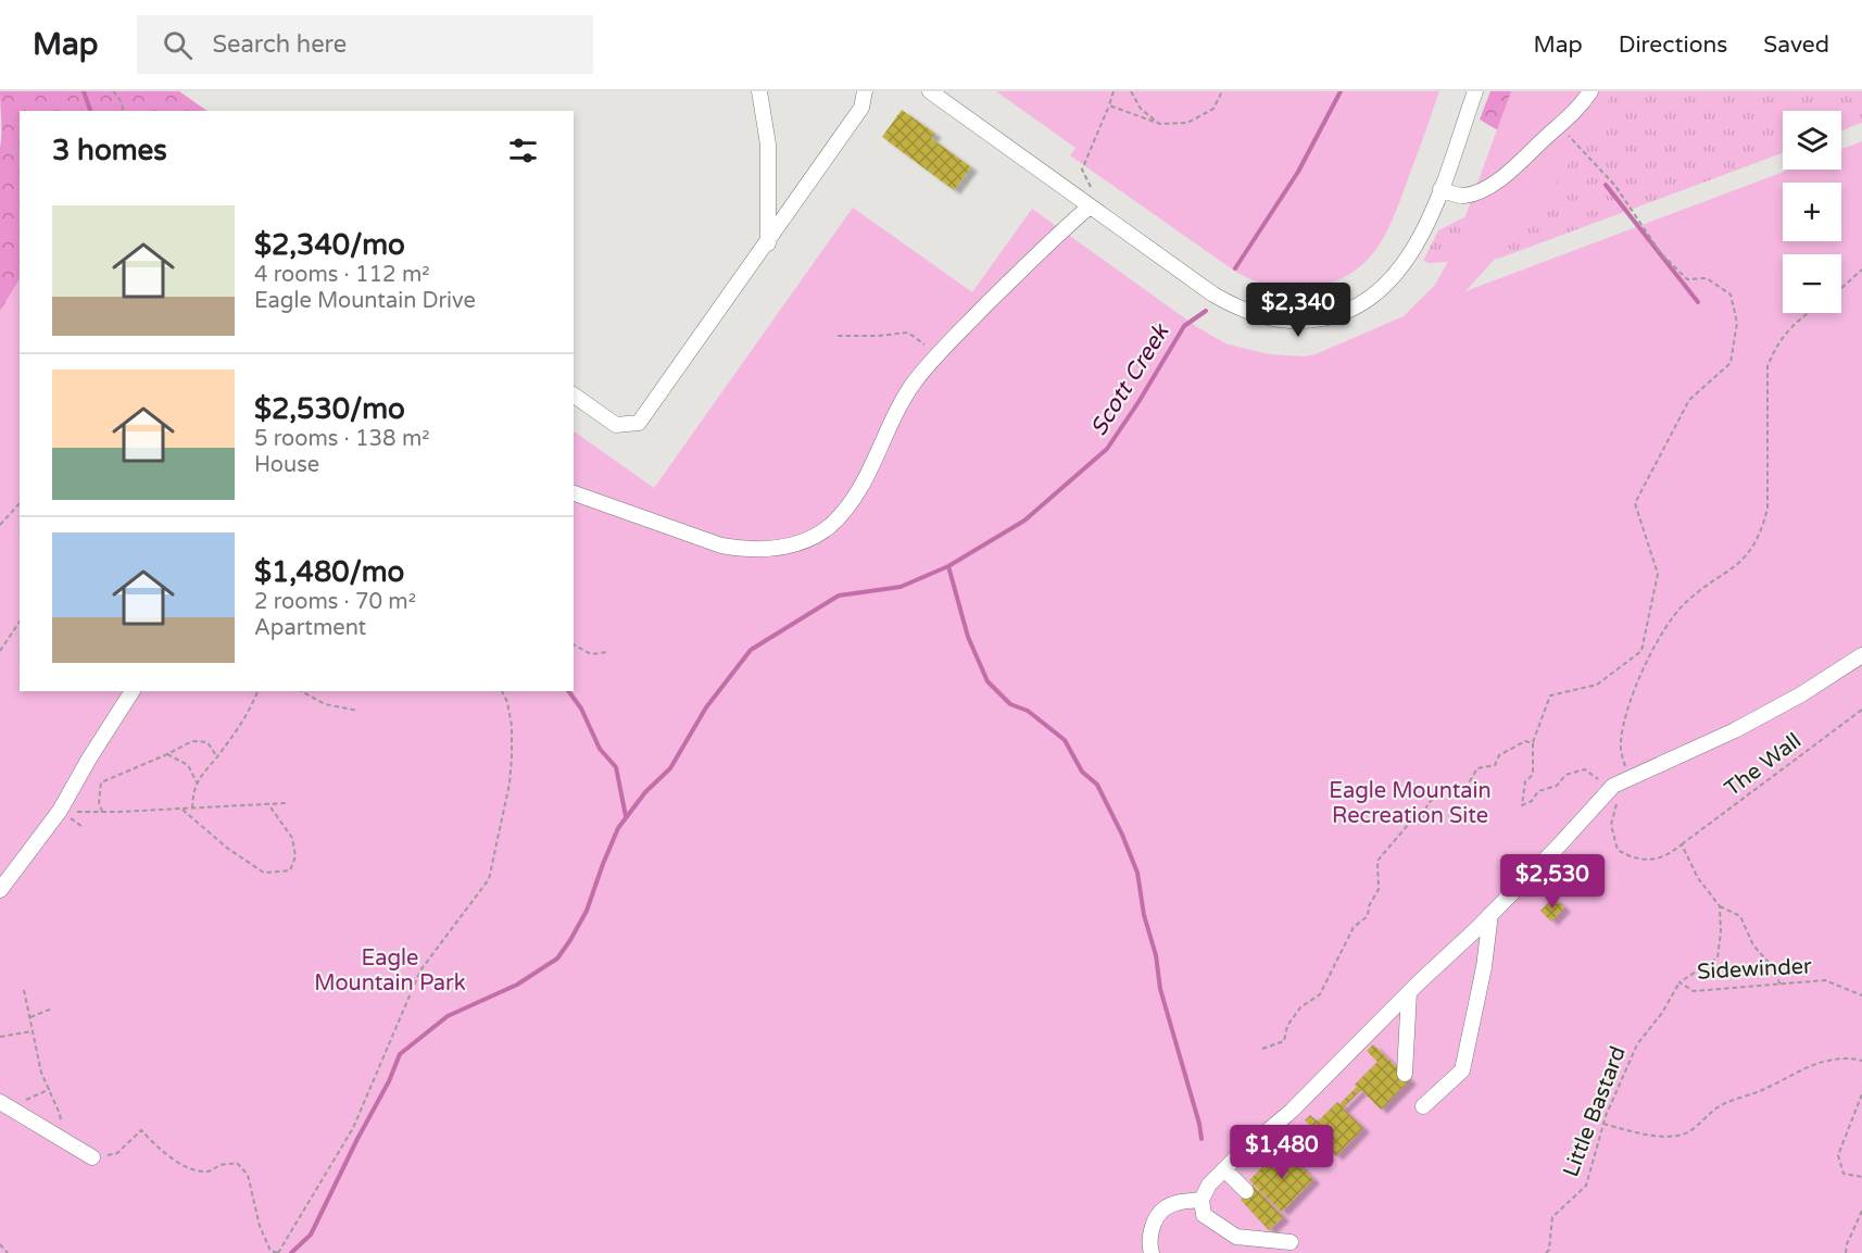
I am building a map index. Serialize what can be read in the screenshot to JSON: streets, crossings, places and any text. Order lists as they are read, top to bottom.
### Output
{
  "streets": {
    "path": ["The Wall", "Sidewinder", "Little Bastard"]
  },
  "crossings": [
    ["Sidewinder", "Little Bastard"]
  ],
  "water": ["Scott Creek"],
  "parks": ["Eagle Mountain Recreation Site", "Eagle Mountain Park"],
  "page": {
    "header": "Map",
    "search": "Search here",
    "nav": ["Map", "Directions", "Saved"],
    "map_buttons": ["+", "−"],
    "heading": "3 homes",
    "list": [
      {
        "name": "$2,340/mo",
        "note": "4 rooms · 112 m² · Eagle Mountain Drive"
      },
      {
        "name": "$2,530/mo",
        "note": "5 rooms · 138 m² · House"
      },
      {
        "name": "$1,480/mo",
        "note": "2 rooms · 70 m² · Apartment"
      }
    ],
    "price": ["$2,340", "$2,530", "$1,480"]
  }
}
